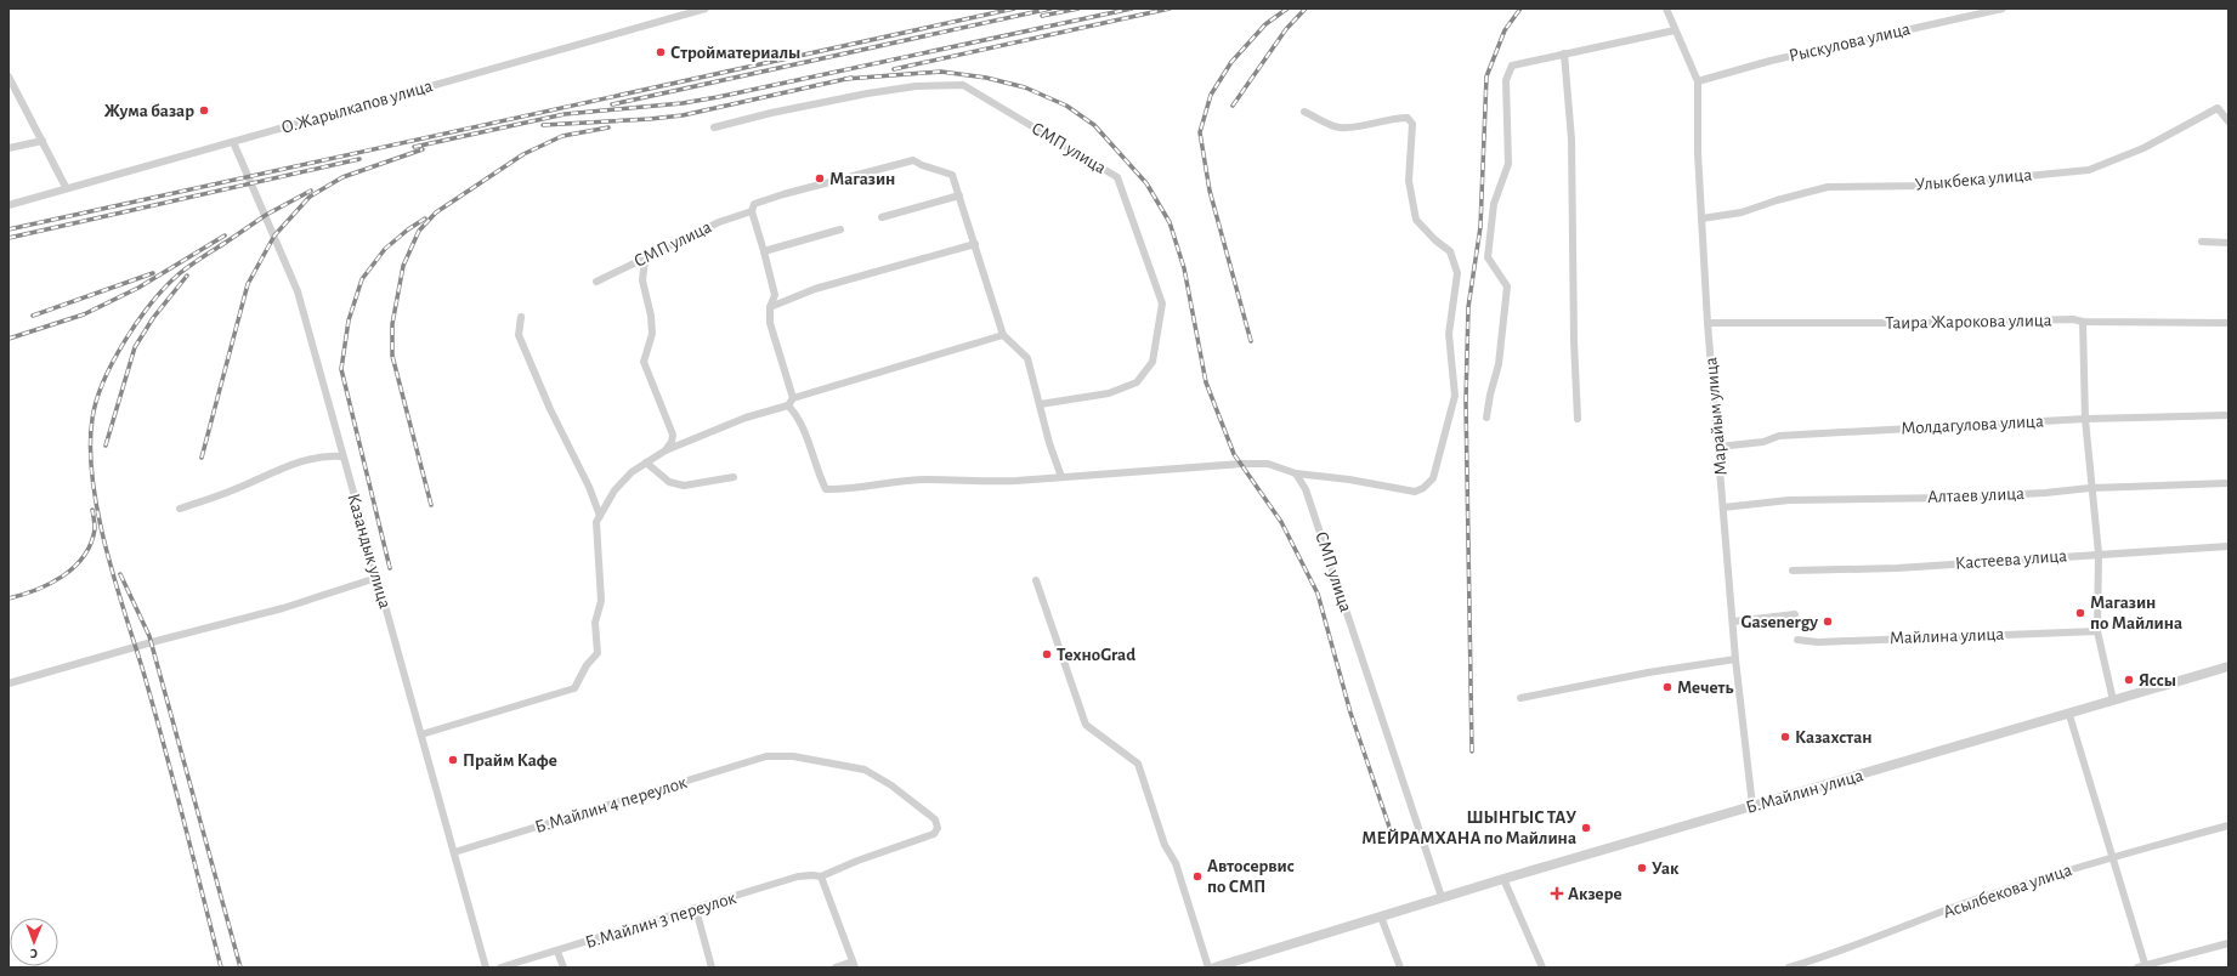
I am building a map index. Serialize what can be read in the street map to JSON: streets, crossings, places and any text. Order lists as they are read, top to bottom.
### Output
{
  "streets": {
    "street": [
      "Рыскулова улица",
      "О.Жарылкапов улица",
      "СМП улица",
      "Улыкбека улица",
      "Таира Жарокова улица",
      "Марайым улица",
      "Молдагулова улица",
      "Алтаев улица",
      "Казандык улица",
      "Кастеева улица",
      "Майлина улица",
      "Б.Майлин улица",
      "Б.Майлин 4 переулок",
      "Асылбекова улица",
      "Б.Майлин 3 переулок"
    ]
  },
  "crossings": [
    ["Рыскулова улица", "Марайым улица"],
    ["О.Жарылкапов улица", "Казандык улица"],
    ["СМП улица", "Б.Майлин улица"],
    ["Улыкбека улица", "Марайым улица"],
    ["Таира Жарокова улица", "Марайым улица"],
    ["Марайым улица", "Молдагулова улица"],
    ["Марайым улица", "Алтаев улица"],
    ["Марайым улица", "Б.Майлин улица"],
    ["Казандык улица", "Б.Майлин 4 переулок"],
    ["Б.Майлин 4 переулок", "Б.Майлин 3 переулок"]
  ],
  "places": {
    "other": [
      "Стройматериалы",
      "Жума базар",
      "Магазин",
      "Магазин по Майлина",
      "Gasenergy",
      "ТехноGrad",
      "Яссы",
      "Мечеть",
      "Казахстан",
      "Прайм Кафе",
      "ШЫНГЫС ТАУ МЕЙРАМХАНА по Майлина",
      "Уак",
      "Автосервис по СМП"
    ],
    "health": ["Акзере"]
  },
  "north": "bottom"
}
